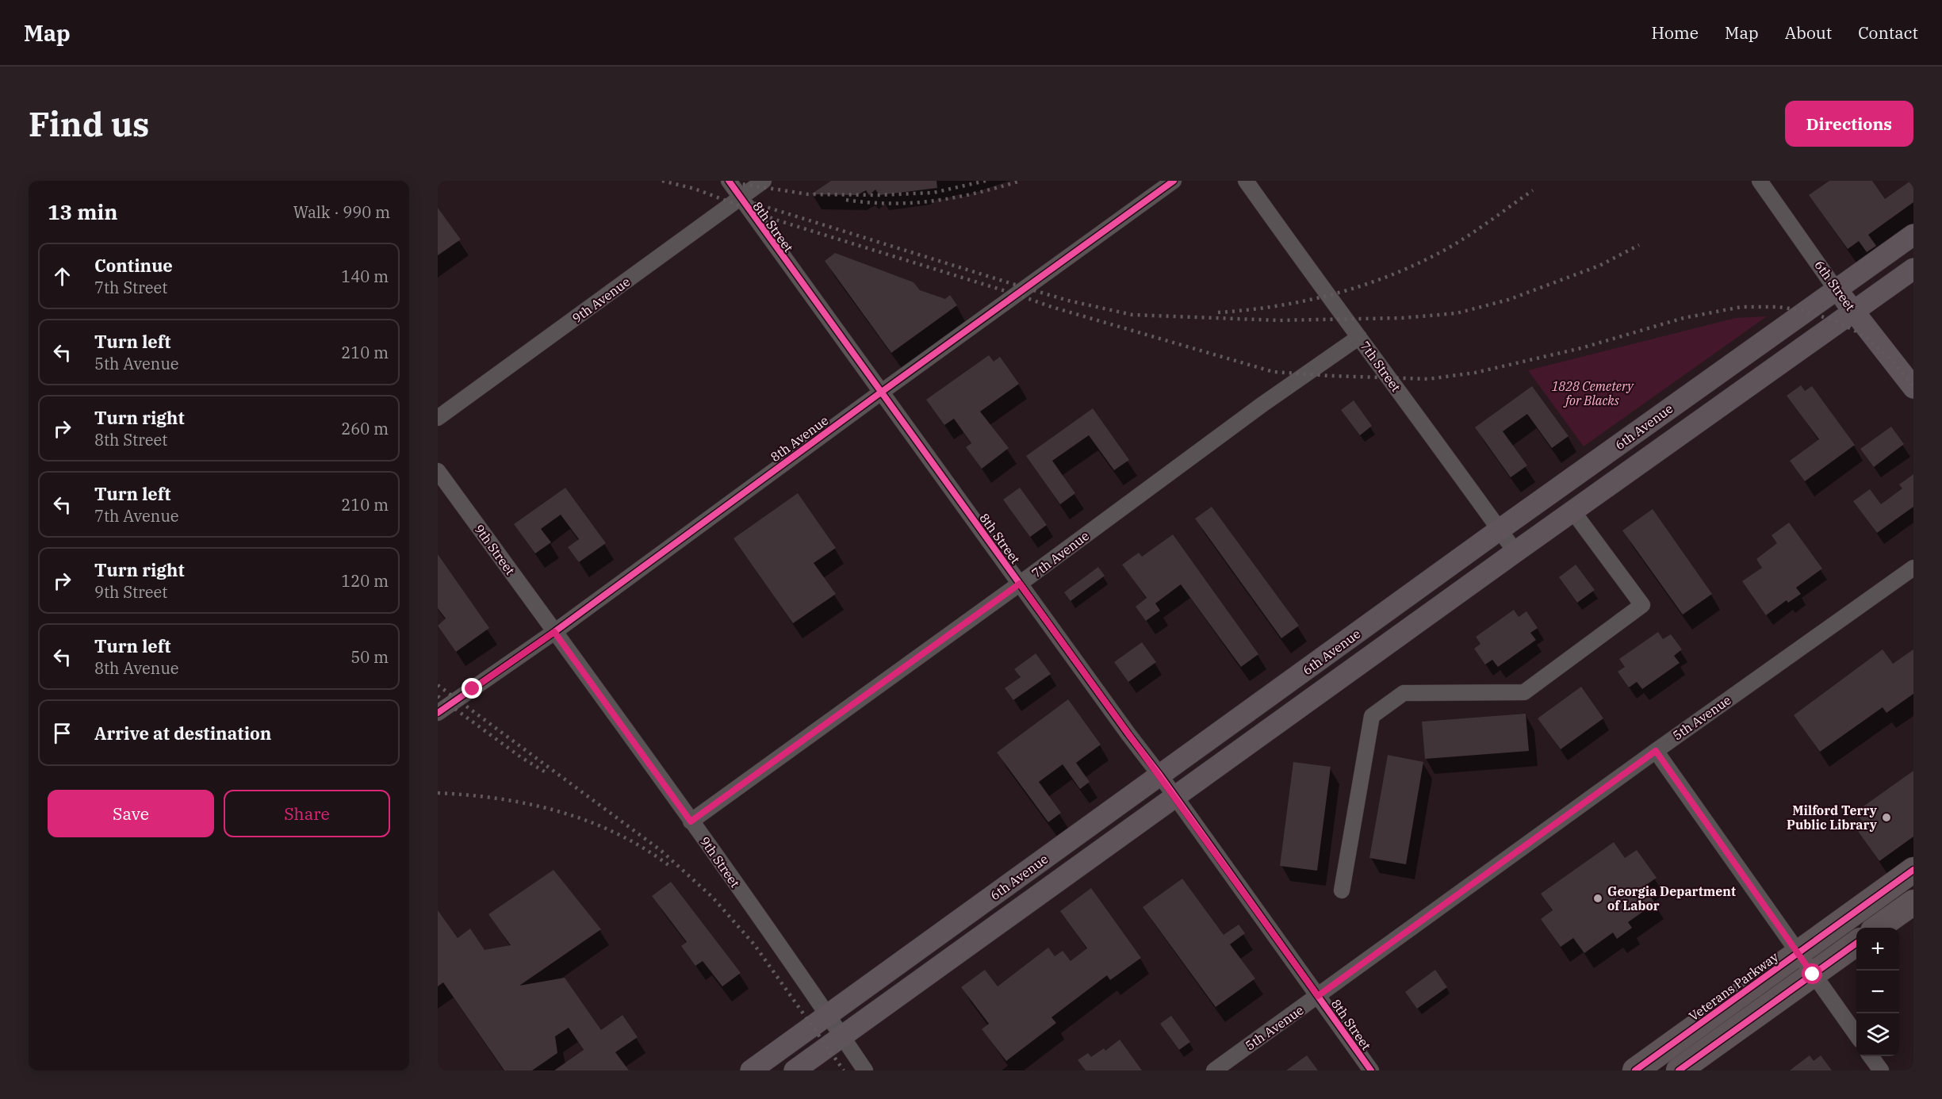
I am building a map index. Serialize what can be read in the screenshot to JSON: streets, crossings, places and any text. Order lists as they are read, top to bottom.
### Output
{
  "streets": {
    "main road": ["6th Street", "6th Avenue", "Veterans Parkway"],
    "street": [
      "8th Street",
      "9th Avenue",
      "7th Street",
      "8th Avenue",
      "9th Street",
      "7th Avenue",
      "5th Avenue"
    ]
  },
  "crossings": [
    ["8th Street", "9th Avenue"],
    ["8th Street", "6th Avenue"],
    ["8th Street", "8th Avenue"],
    ["8th Street", "7th Avenue"],
    ["8th Street", "5th Avenue"],
    ["6th Street", "6th Avenue"],
    ["7th Street", "6th Avenue"],
    ["7th Street", "7th Avenue"],
    ["6th Avenue", "9th Street"],
    ["8th Avenue", "9th Street"],
    ["9th Street", "7th Avenue"]
  ],
  "parks": ["1828 Cemetery for Blacks"],
  "places": ["Milford Terry Public Library", "Georgia Department of Labor"],
  "page": {
    "header": "Map",
    "nav": [
      "Home",
      "Map",
      "About",
      "Contact"
    ],
    "buttons": [
      "Directions",
      ["Save", "Share"]
    ],
    "title": "Find us",
    "heading": ["13 min", "Walk · 990 m"],
    "list": [
      ["Continue", "7th Street", "140 m"],
      ["Turn left", "5th Avenue", "210 m"],
      ["Turn right", "8th Street", "260 m"],
      ["Turn left", "7th Avenue", "210 m"],
      ["Turn right", "9th Street", "120 m"],
      ["Turn left", "8th Avenue", "50 m"],
      "Arrive at destination"
    ],
    "map_buttons": ["+", "−"]
  }
}
